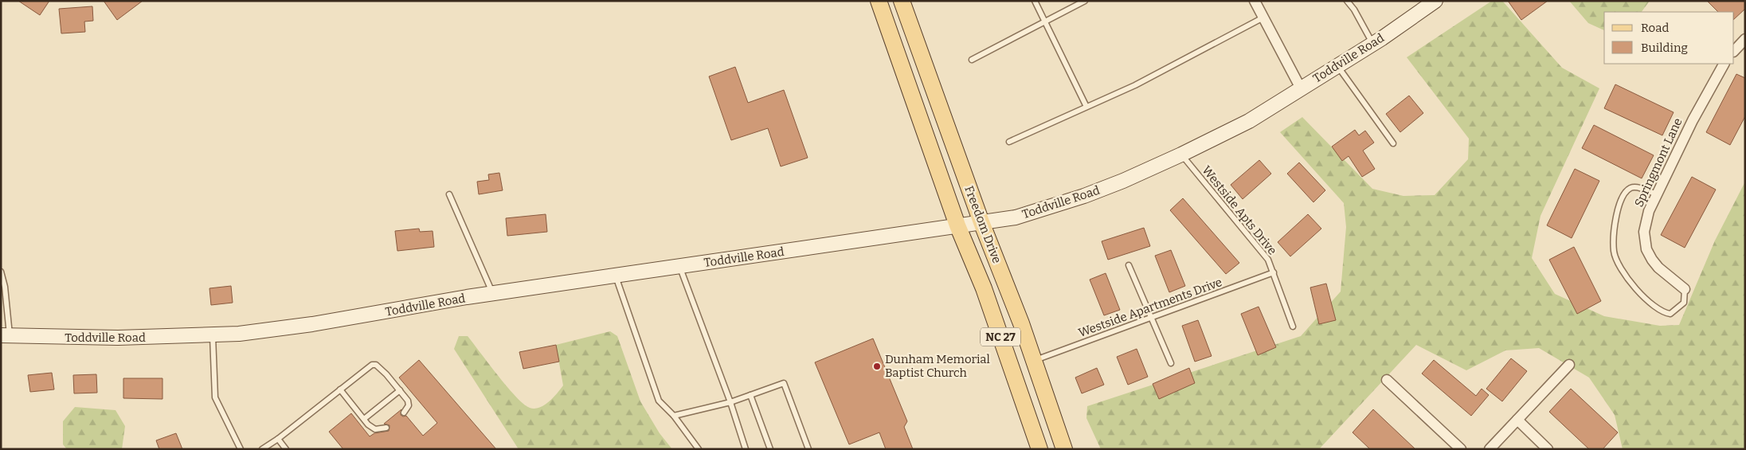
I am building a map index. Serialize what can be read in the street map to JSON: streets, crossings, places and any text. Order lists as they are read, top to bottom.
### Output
{
  "streets": {
    "main road": ["Freedom Drive", "NC 27"],
    "street": ["Toddville Road", "Springmont Lane"],
    "lane": ["Westside Apts Drive", "Westside Apartments Drive"]
  },
  "crossings": [
    ["Toddville Road", "Westside Apts Drive"],
    ["Toddville Road", "Freedom Drive"],
    ["Westside Apts Drive", "Westside Apartments Drive"],
    ["Freedom Drive", "Westside Apartments Drive"]
  ],
  "places": ["Dunham Memorial Baptist Church"],
  "legend": ["Road", "Building"]
}
